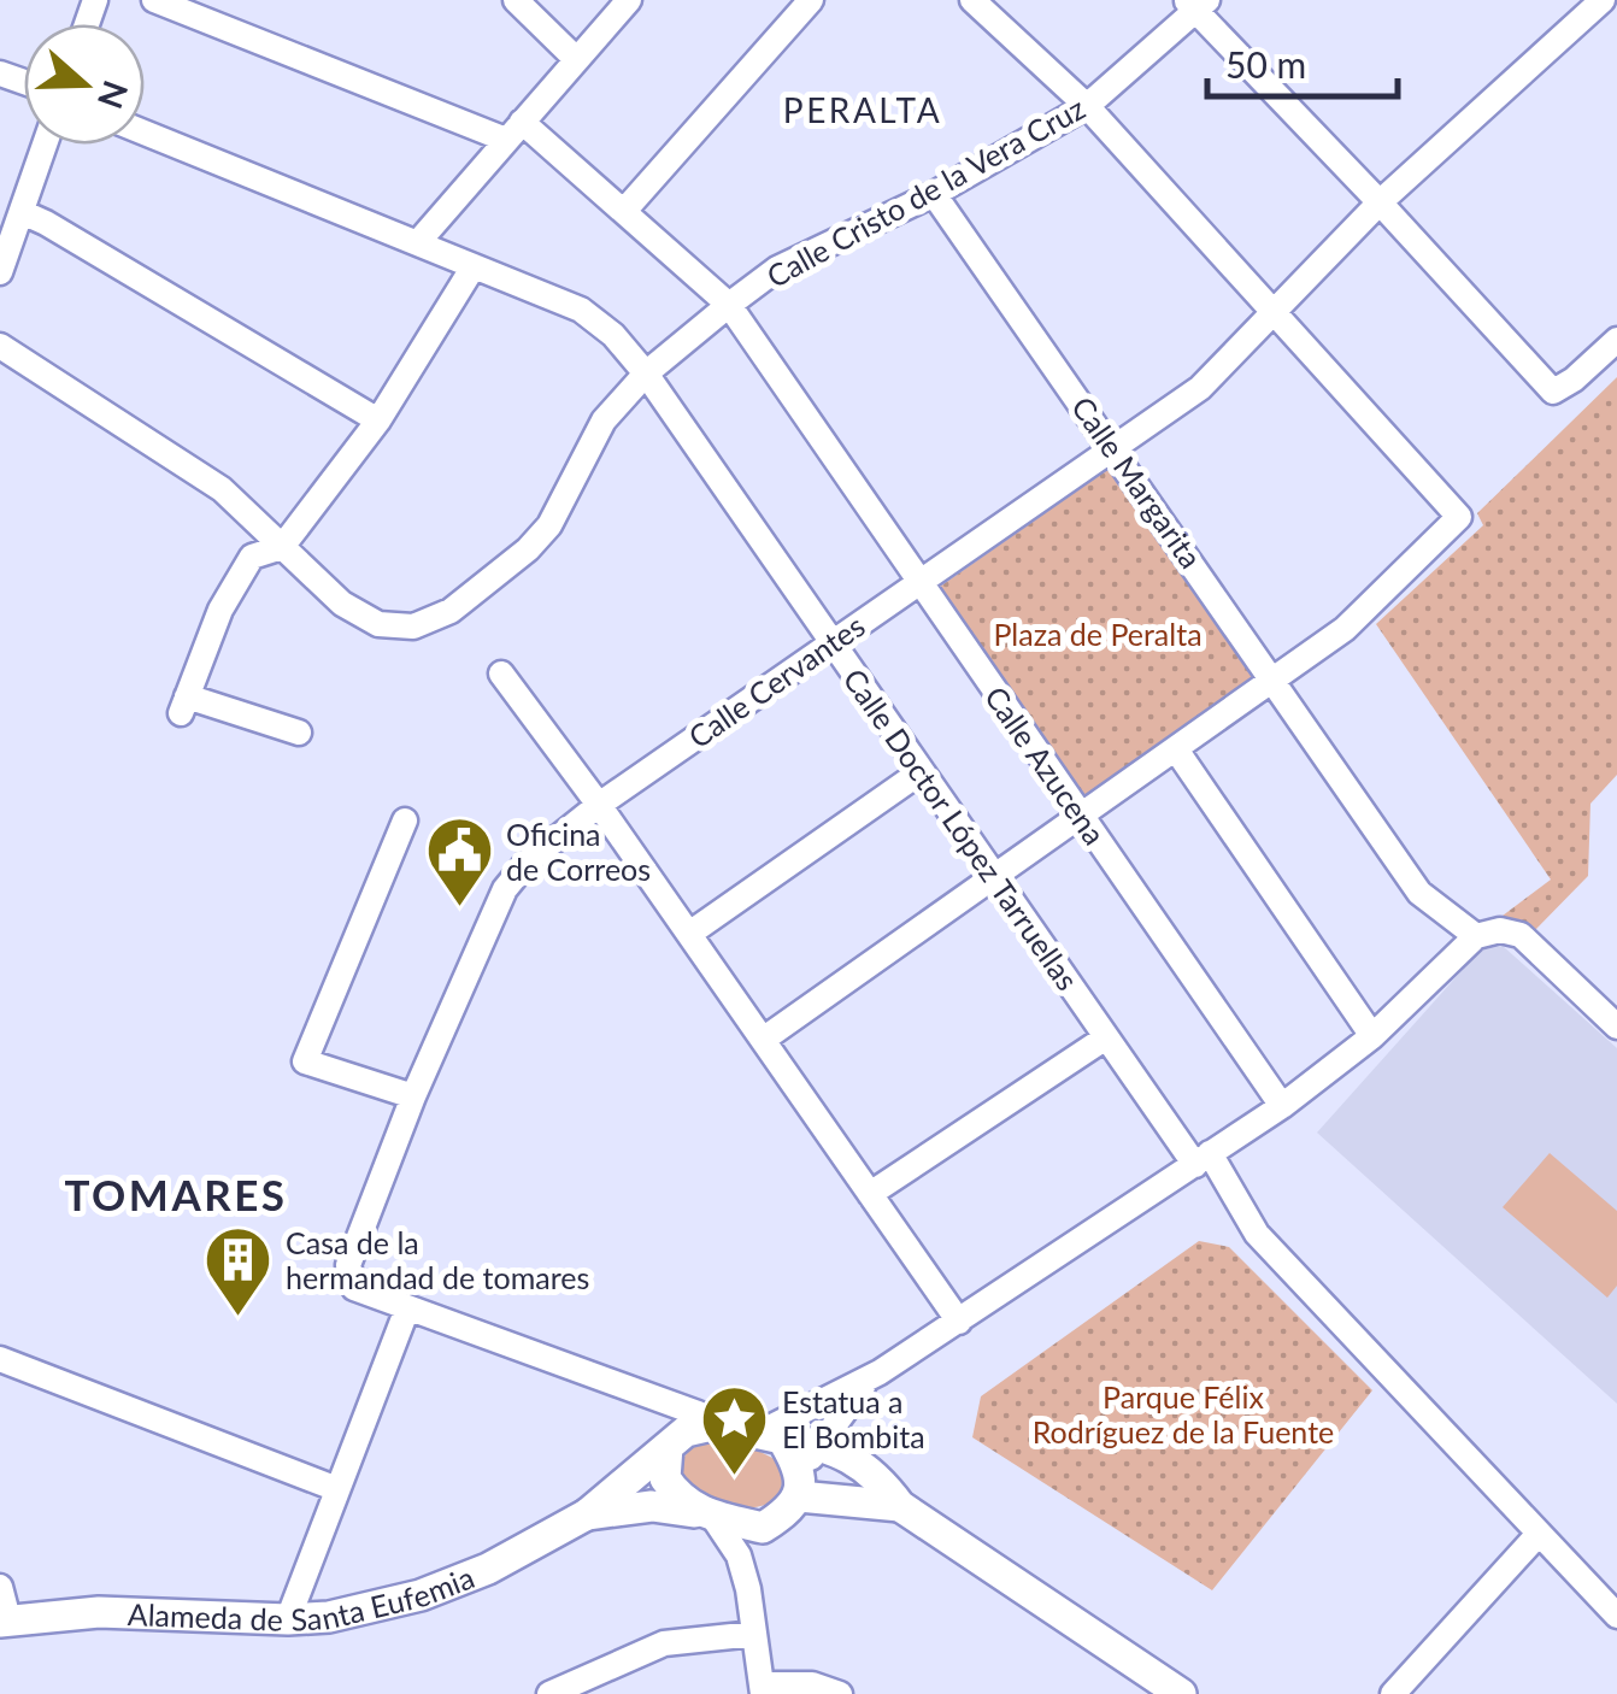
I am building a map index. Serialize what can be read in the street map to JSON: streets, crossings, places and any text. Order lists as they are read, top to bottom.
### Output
{
  "streets": {
    "street": [
      "Calle Cristo de la Vera Cruz",
      "Calle Margarita",
      "Calle Cervantes",
      "Calle Azucena",
      "Calle Doctor López Tarruellas",
      "Alameda de Santa Eufemia"
    ]
  },
  "crossings": [
    ["Calle Cristo de la Vera Cruz", "Calle Margarita"],
    ["Calle Cristo de la Vera Cruz", "Calle Azucena"],
    ["Calle Cristo de la Vera Cruz", "Calle Doctor López Tarruellas"],
    ["Calle Margarita", "Calle Cervantes"],
    ["Calle Cervantes", "Calle Azucena"],
    ["Calle Cervantes", "Calle Doctor López Tarruellas"]
  ],
  "districts": ["PERALTA", "TOMARES"],
  "parks": ["Plaza de Peralta", "Parque Félix Rodríguez de la Fuente"],
  "places": {
    "public building": ["Oficina de Correos"],
    "building": ["Casa de la hermandad de tomares"],
    "place": ["Estatua a El Bombita"]
  },
  "scale_bar": "50 m",
  "north": "right"
}
